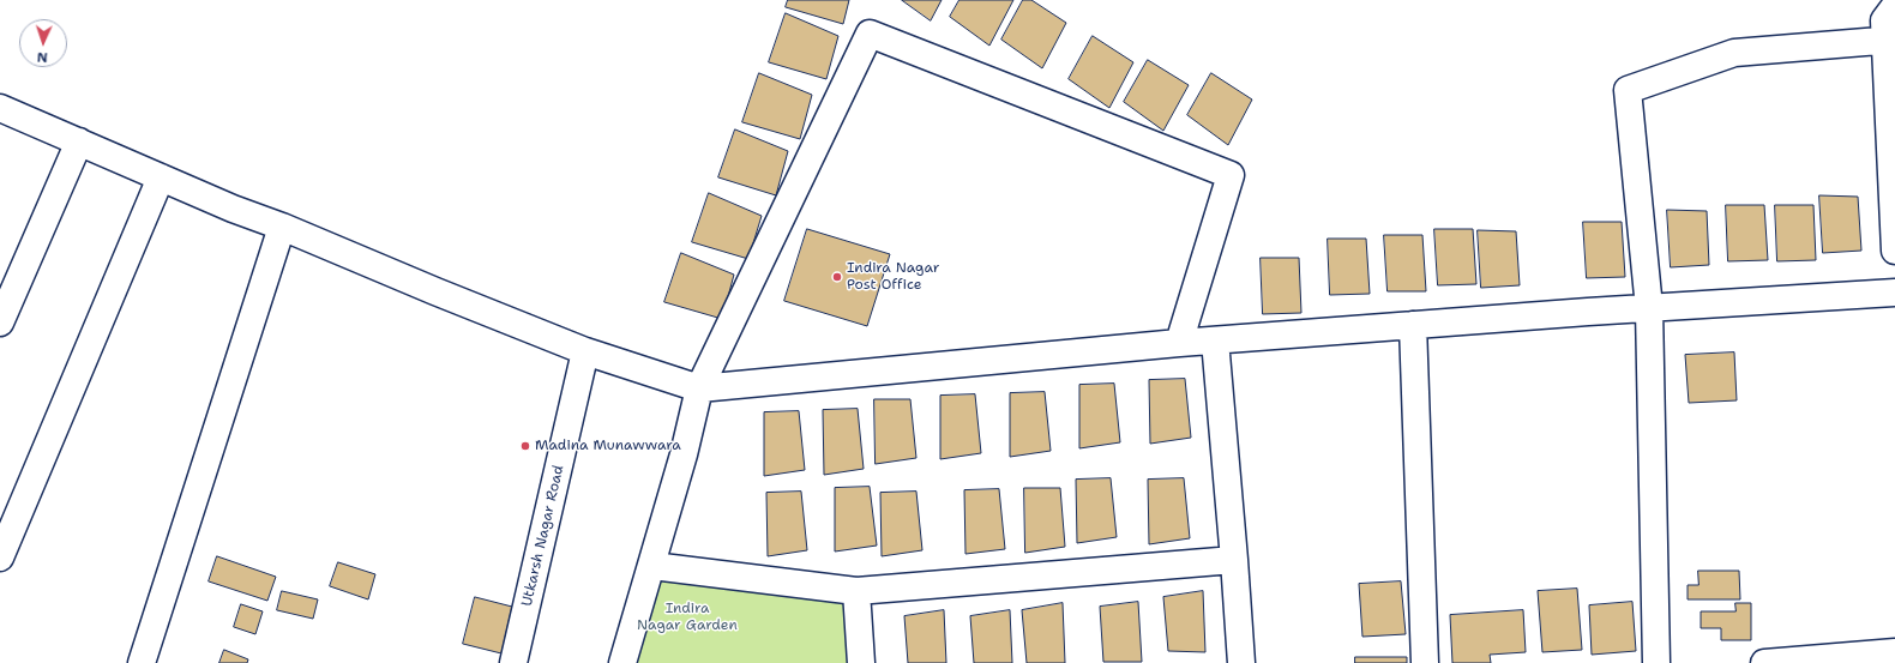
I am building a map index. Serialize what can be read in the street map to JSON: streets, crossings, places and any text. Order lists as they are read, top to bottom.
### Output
{
  "streets": {
    "street": ["Utkarsh Nagar Road"]
  },
  "parks": ["Indira Nagar Garden"],
  "places": ["Indira Nagar Post Office", "Madina Munawwara"],
  "north": "bottom"
}
